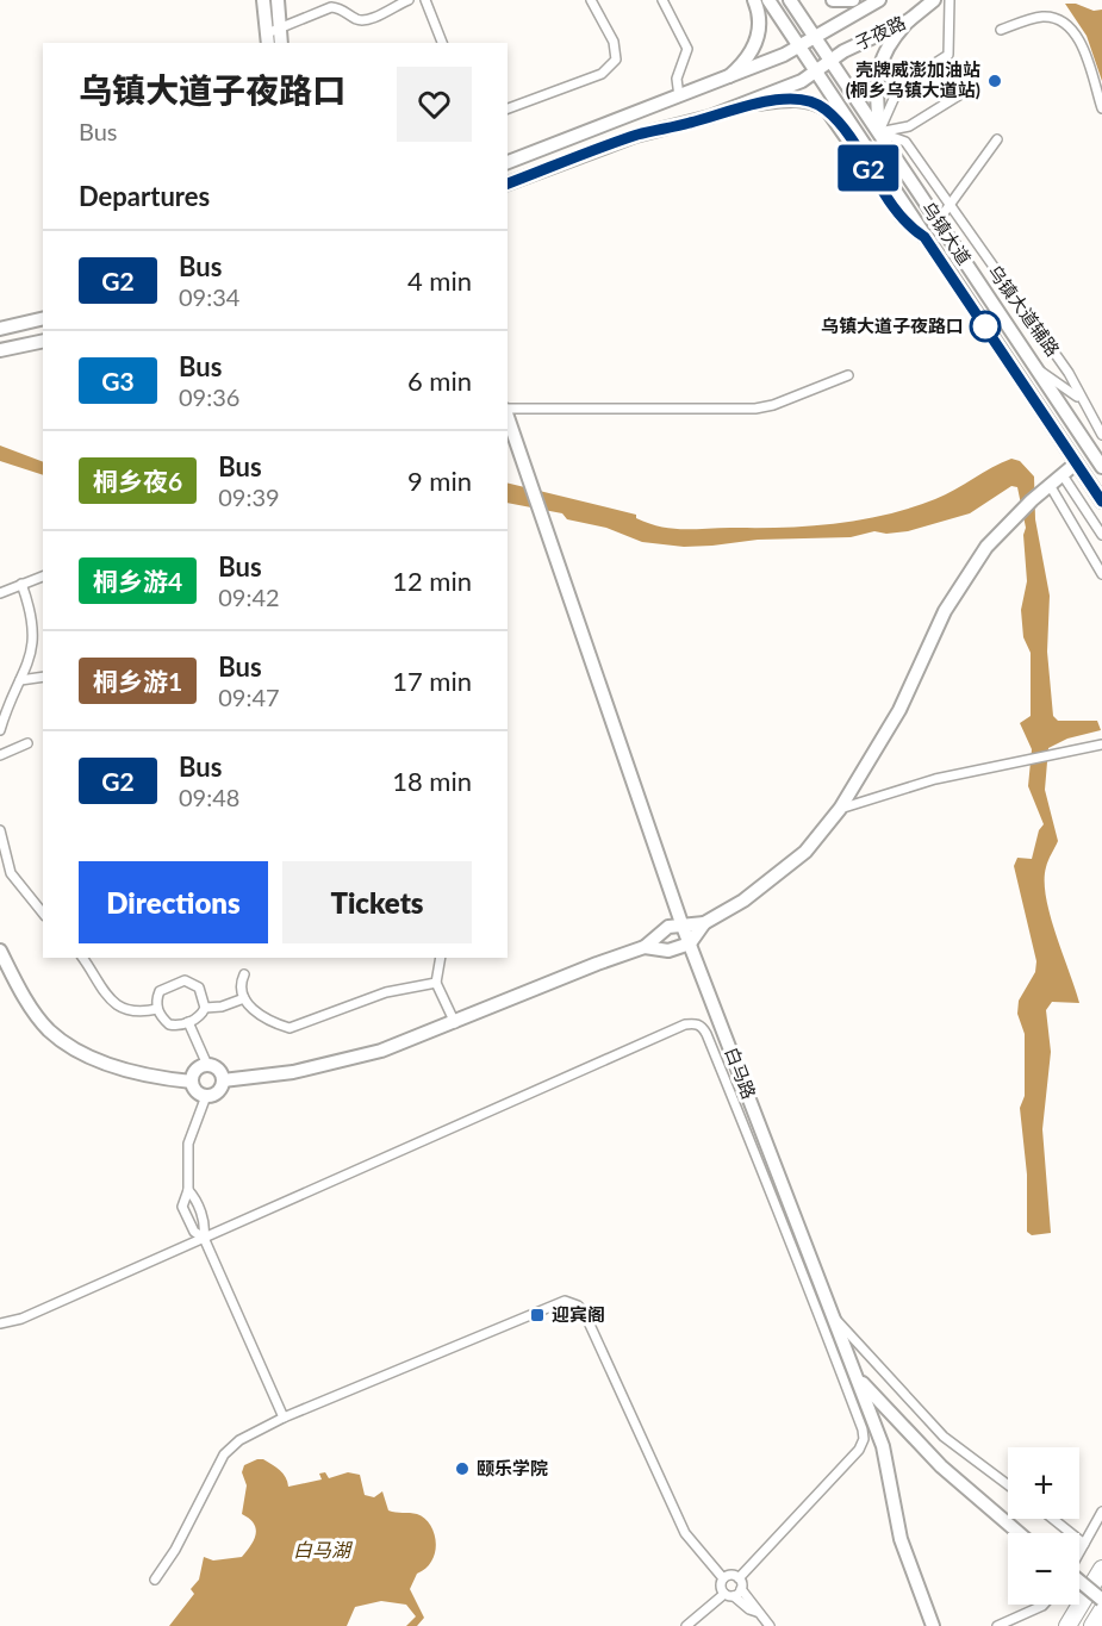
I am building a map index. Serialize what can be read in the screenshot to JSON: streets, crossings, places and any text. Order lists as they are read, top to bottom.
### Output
{
  "streets": {
    "street": [
      "子夜路",
      "乌镇大道",
      "乌镇大道辅路",
      "白马路"
    ]
  },
  "crossings": [
    ["子夜路", "乌镇大道"],
    ["乌镇大道", "乌镇大道辅路"]
  ],
  "water": ["白马湖"],
  "places": {
    "other": ["壳牌威澎加油站 (桐乡乌镇大道站)", "乌镇大道子夜路口", "颐乐学院"],
    "transit": ["迎宾阁"]
  },
  "lines": ["bus line G2"],
  "page": {
    "on_map": "G2",
    "heading": [
      ["乌镇大道子夜路口", "Bus"],
      "Departures"
    ],
    "list": [
      {
        "mark": "G2",
        "name": "Bus",
        "note": "09:34",
        "value": "4 min"
      },
      {
        "mark": "G3",
        "name": "Bus",
        "note": "09:36",
        "value": "6 min"
      },
      {
        "mark": "桐乡夜6",
        "name": "Bus",
        "note": "09:39",
        "value": "9 min"
      },
      {
        "mark": "桐乡游4",
        "name": "Bus",
        "note": "09:42",
        "value": "12 min"
      },
      {
        "mark": "桐乡游1",
        "name": "Bus",
        "note": "09:47",
        "value": "17 min"
      },
      {
        "mark": "G2",
        "name": "Bus",
        "note": "09:48",
        "value": "18 min"
      }
    ],
    "buttons": ["Directions", "Tickets"],
    "map_buttons": ["+", "−"]
  }
}
